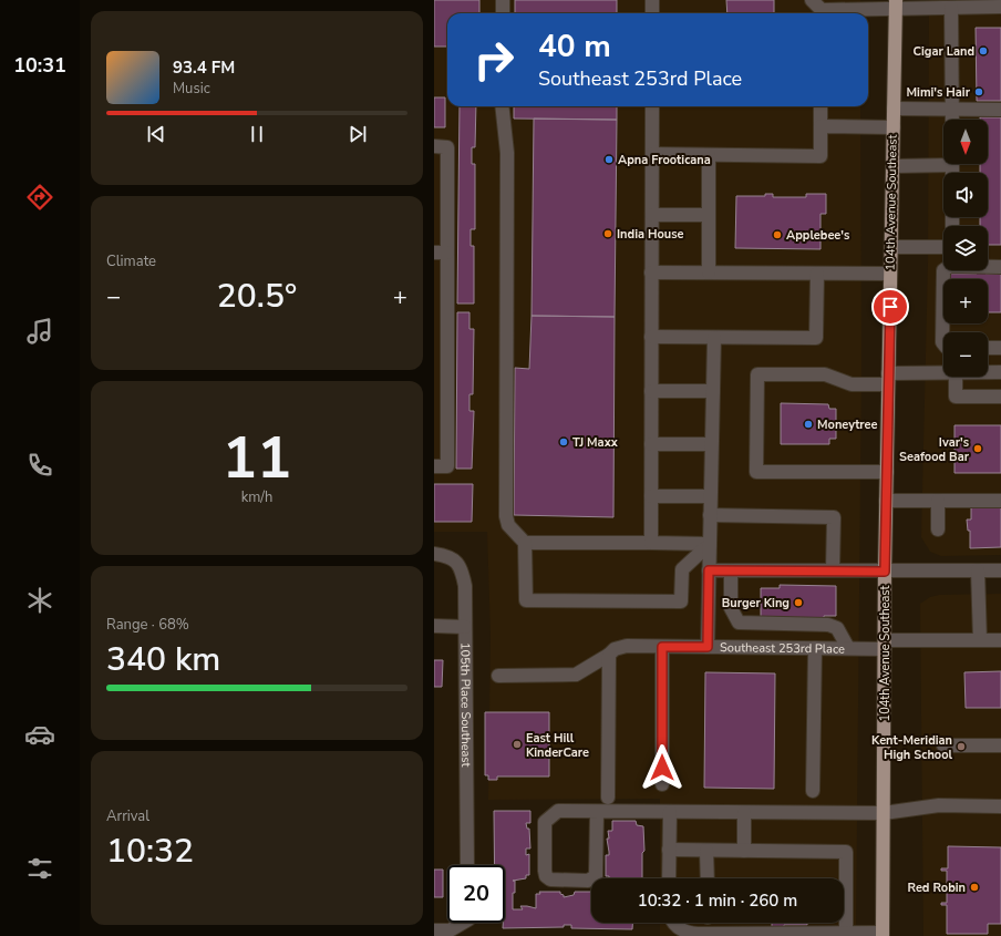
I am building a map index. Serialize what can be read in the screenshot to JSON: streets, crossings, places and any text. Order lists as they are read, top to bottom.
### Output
{
  "streets": {
    "main road": ["104th Avenue Southeast"],
    "street": ["Southeast 253rd Place", "105th Place Southeast"]
  },
  "crossings": [
    ["104th Avenue Southeast", "Southeast 253rd Place"]
  ],
  "places": [
    "Cigar Land",
    "Mimi's Hair",
    "Apna Frooticana",
    "India House",
    "Applebee's",
    "Moneytree",
    "TJ Maxx",
    "Ivar's Seafood Bar",
    "Burger King",
    "East Hill KinderCare",
    "Kent-Meridian High School",
    "Red Robin"
  ],
  "north": "bottom",
  "page": {
    "tabs": "10:31",
    "turn": ["40 m", "Southeast 253rd Place"],
    "song": ["93.4 FM", "Music"],
    "map_buttons": ["+", "−"],
    "tile": [
      "Climate",
      ["11", "km/h"],
      ["Range · 68%", "340 km"],
      ["Arrival", "10:32"]
    ],
    "heat": ["−", "20.5°", "+"],
    "limit": "20",
    "trip": "10:32 · 1 min · 260 m"
  }
}
